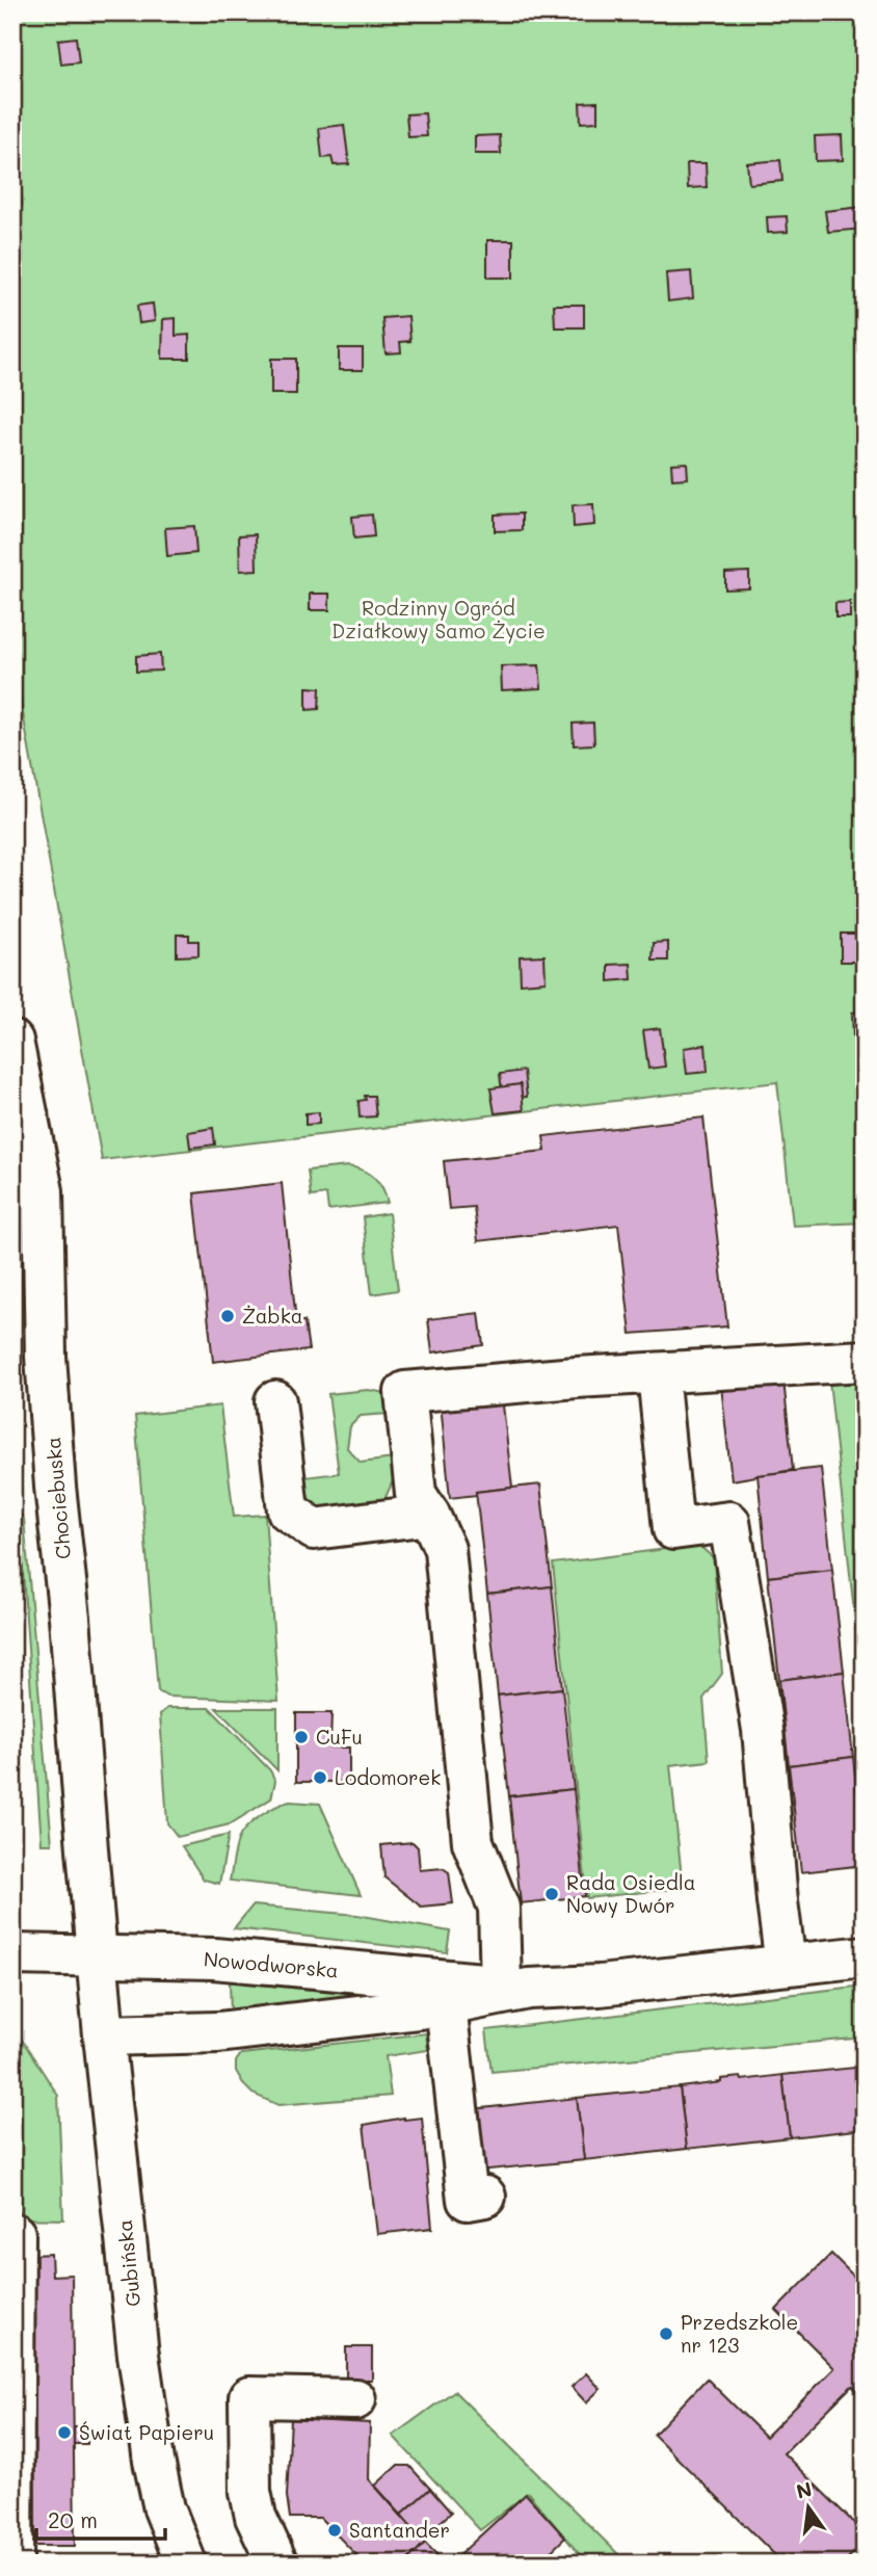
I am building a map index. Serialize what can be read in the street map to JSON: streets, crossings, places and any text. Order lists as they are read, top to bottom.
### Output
{
  "streets": {
    "street": ["Chociebuska", "Nowodworska", "Gubińska"]
  },
  "crossings": [
    ["Chociebuska", "Nowodworska"],
    ["Chociebuska", "Gubińska"],
    ["Nowodworska", "Gubińska"]
  ],
  "parks": ["Rodzinny Ogród Działkowy Samo Życie"],
  "places": [
    "Żabka",
    "CuFu",
    "Lodomorek",
    "Rada Osiedla Nowy Dwór",
    "Przedszkole nr 123",
    "Świat Papieru",
    "Santander"
  ],
  "scale_bar": "20 m",
  "north": "top"
}
